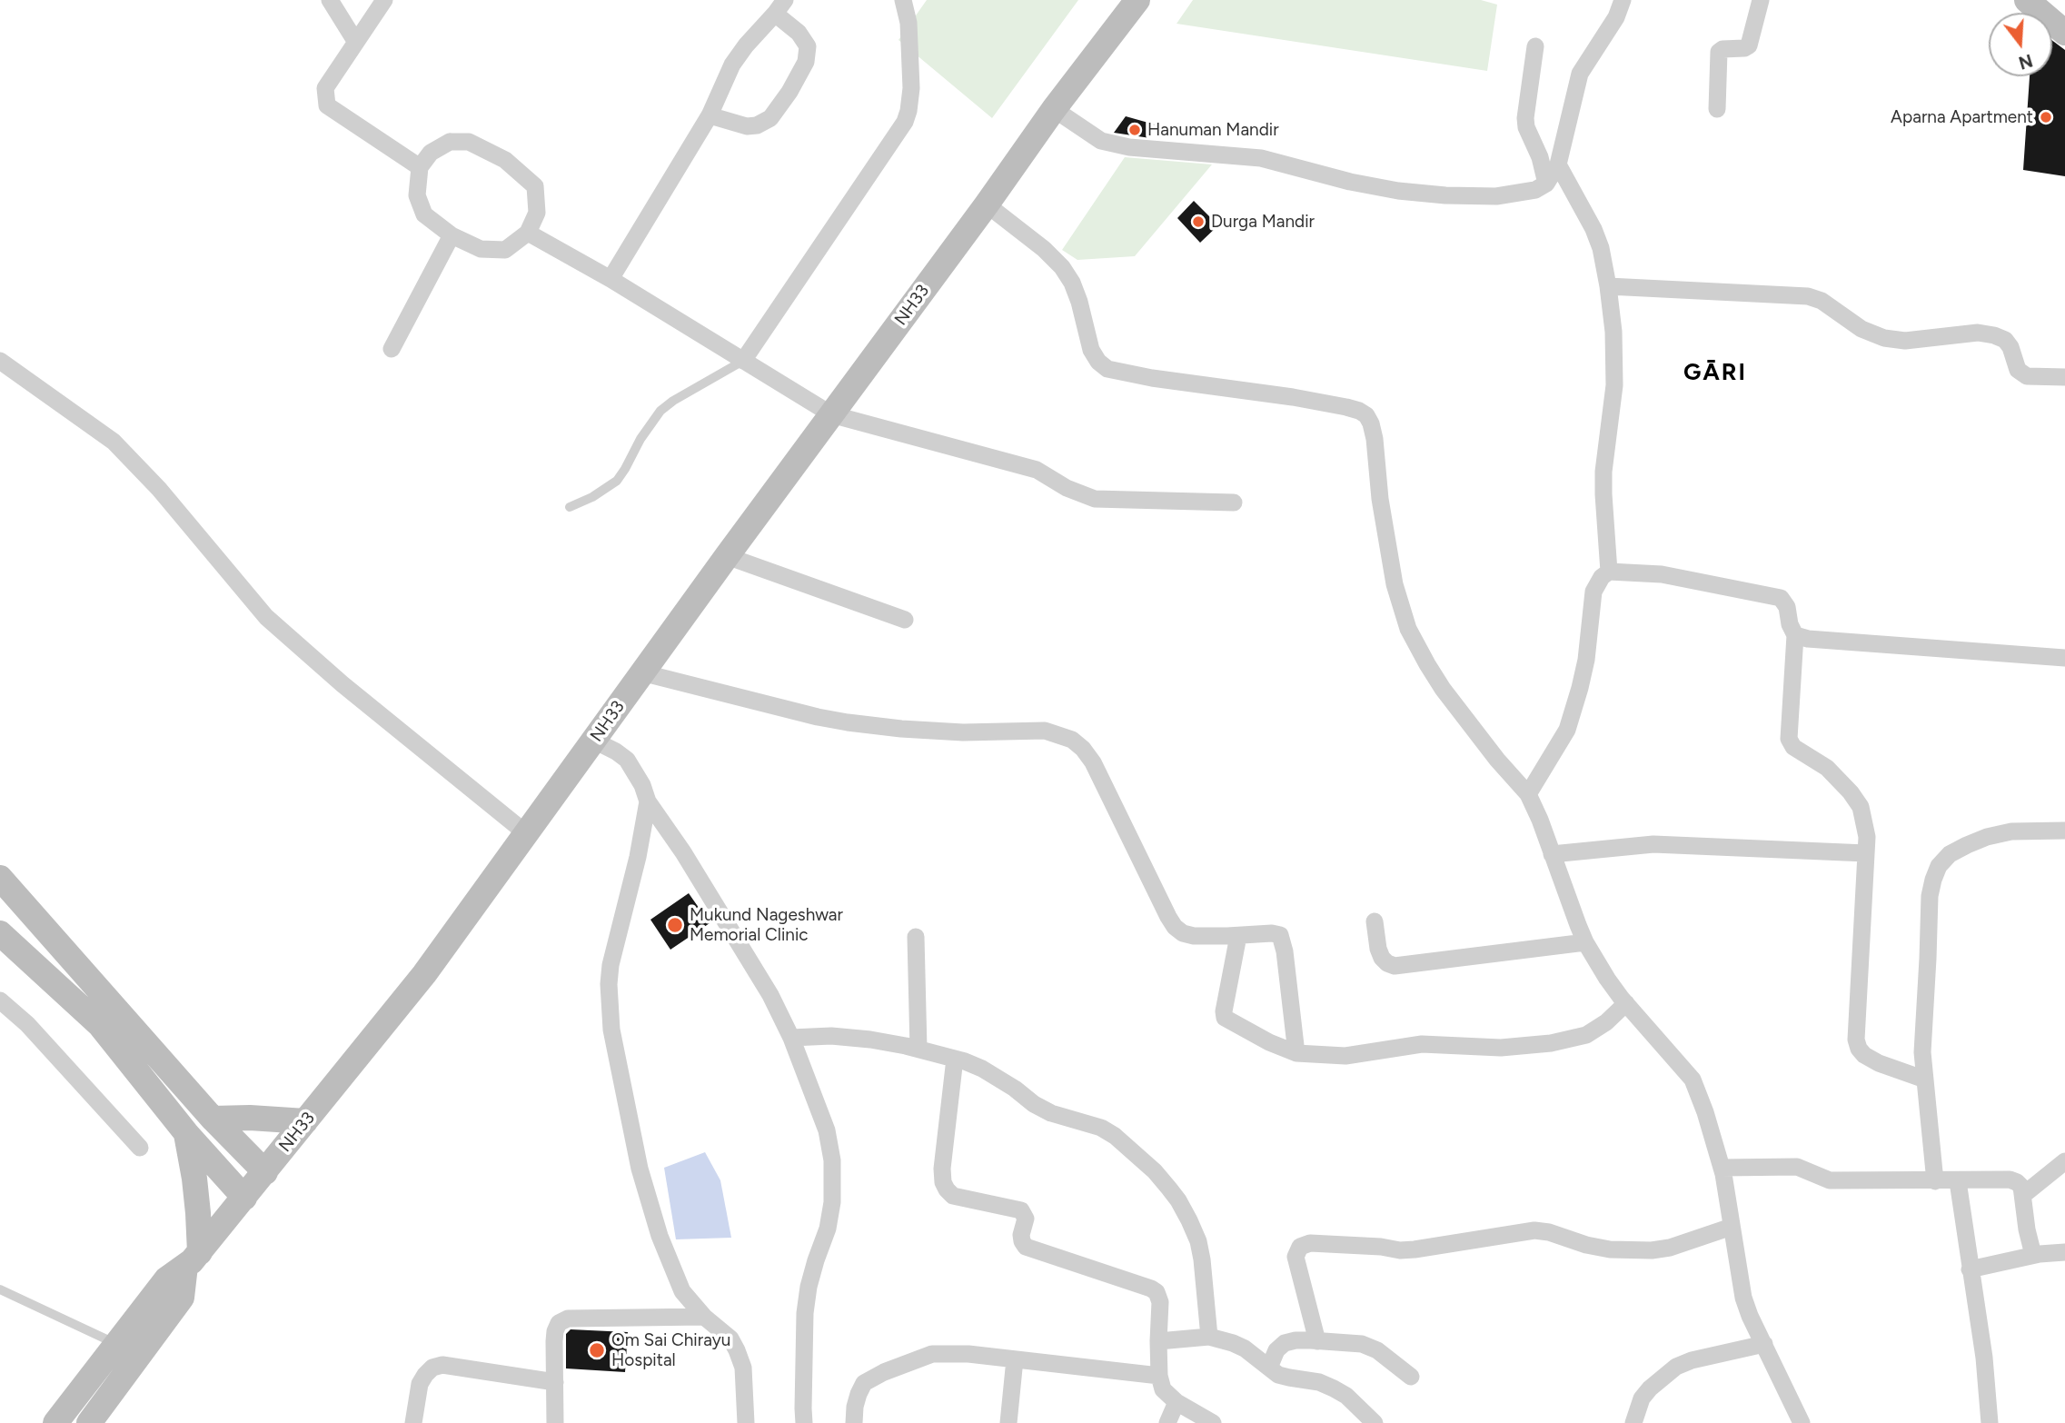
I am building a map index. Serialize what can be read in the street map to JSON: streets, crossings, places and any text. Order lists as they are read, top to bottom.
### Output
{
  "streets": {
    "main road": ["NH33"]
  },
  "districts": ["GĀRI"],
  "places": [
    "Aparna Apartment",
    "Hanuman Mandir",
    "Durga Mandir",
    "Mukund Nageshwar Memorial Clinic",
    "Om Sai Chirayu Hospital"
  ],
  "north": "bottom"
}
